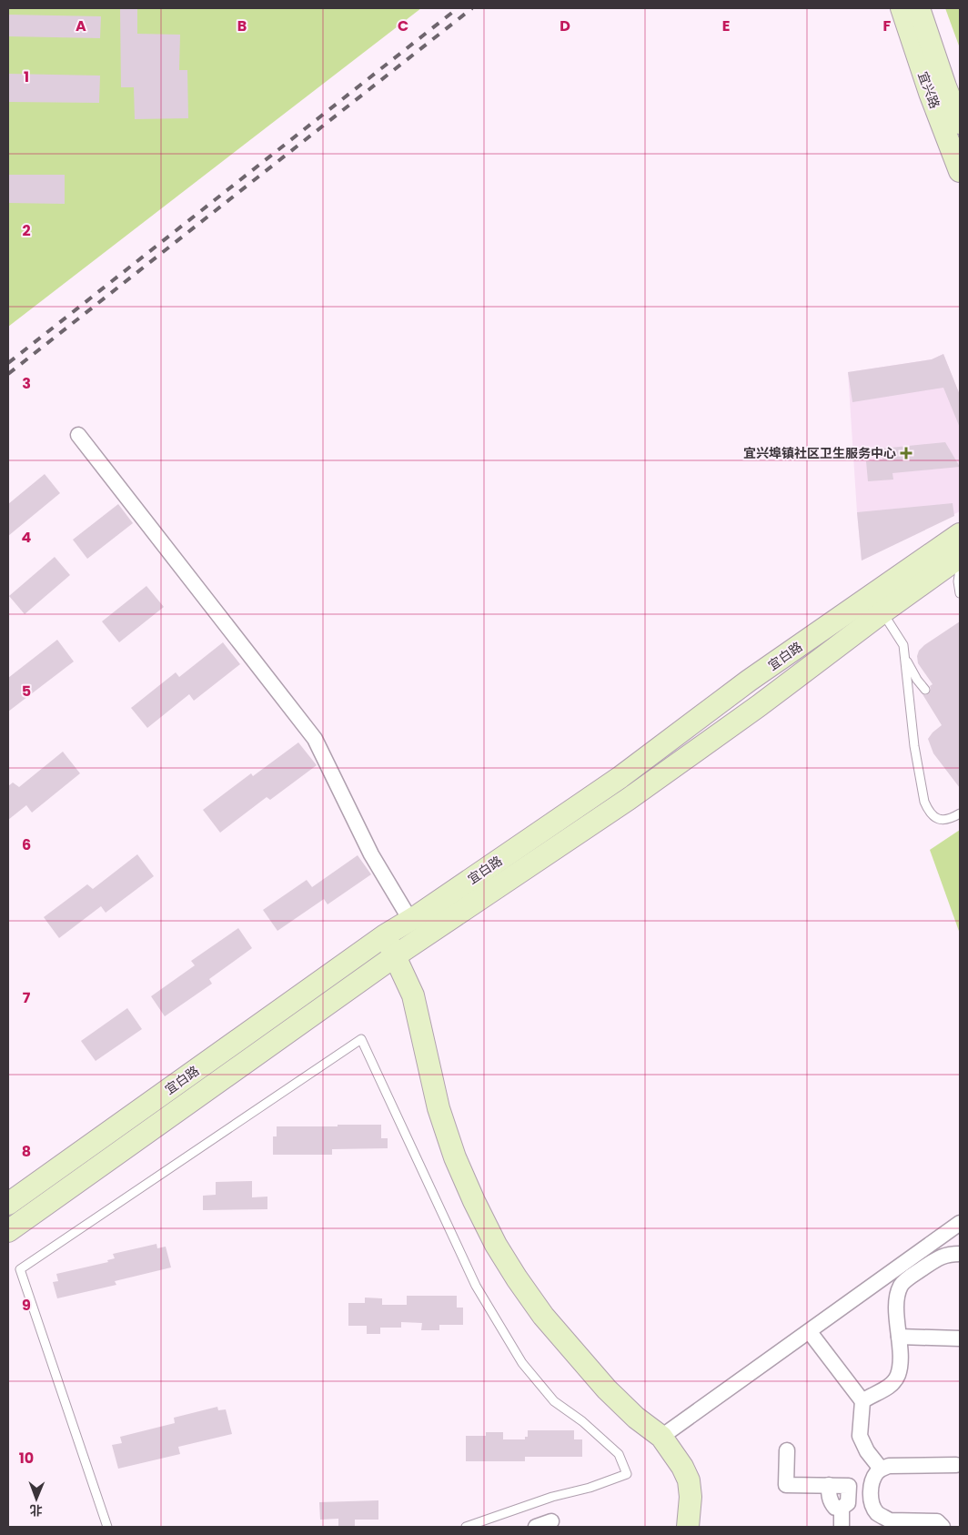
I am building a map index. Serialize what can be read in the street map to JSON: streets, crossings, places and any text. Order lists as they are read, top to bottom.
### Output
{
  "streets": {
    "street": ["宜兴路", "宜白路"]
  },
  "places": {
    "health": ["宜兴埠镇社区卫生服务中心"]
  },
  "north": "bottom",
  "grid": {
    "columns": [
      "A",
      "B",
      "C",
      "D",
      "E",
      "F"
    ],
    "rows": [
      "1",
      "2",
      "3",
      "4",
      "5",
      "6",
      "7",
      "8",
      "9",
      "10"
    ]
  }
}
